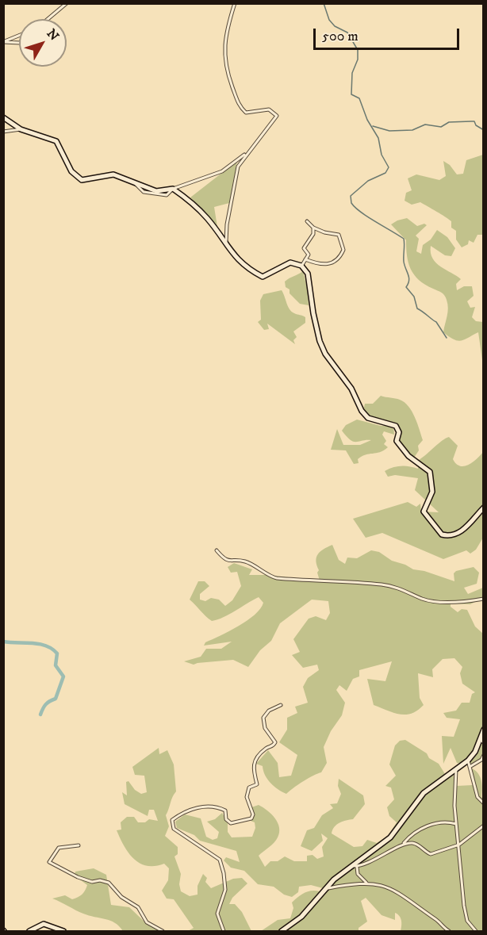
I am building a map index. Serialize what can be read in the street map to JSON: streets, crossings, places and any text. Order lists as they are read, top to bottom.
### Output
{
  "scale_bar": "500 m",
  "north": "top right"
}
